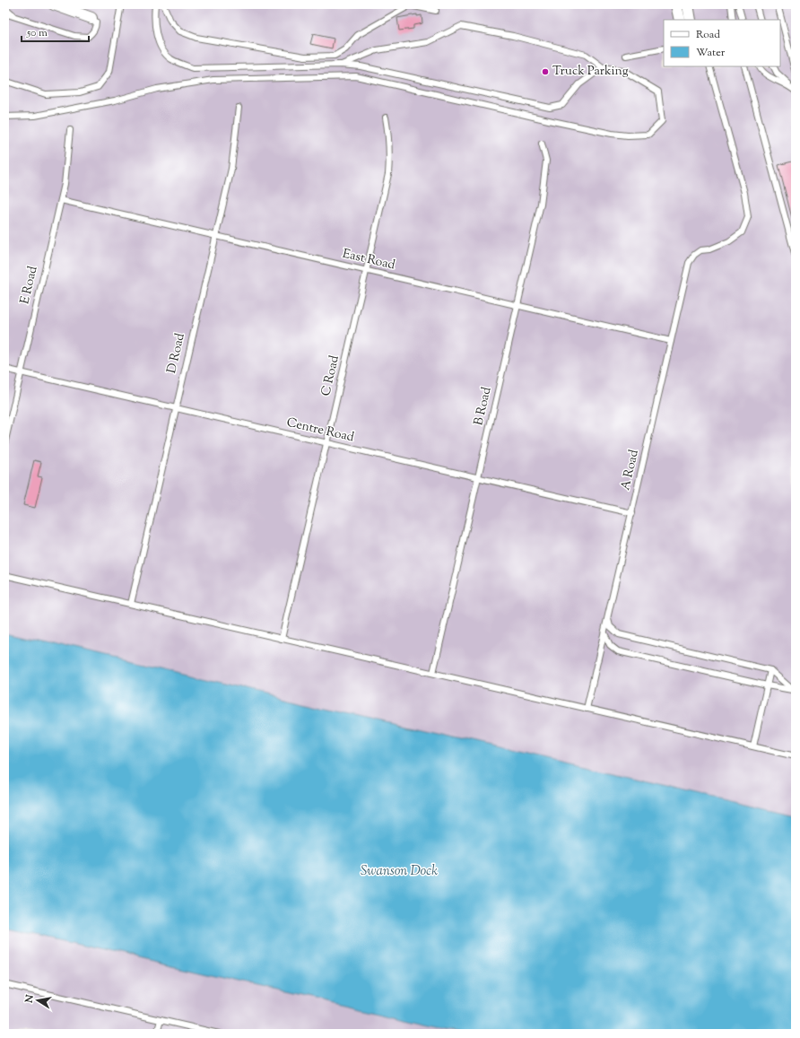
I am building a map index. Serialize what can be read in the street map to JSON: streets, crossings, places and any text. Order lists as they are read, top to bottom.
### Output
{
  "streets": {
    "lane": [
      "East Road",
      "E Road",
      "D Road",
      "C Road",
      "B Road",
      "Centre Road",
      "A Road"
    ]
  },
  "crossings": [
    ["East Road", "E Road"],
    ["East Road", "D Road"],
    ["East Road", "C Road"],
    ["East Road", "B Road"],
    ["East Road", "A Road"],
    ["E Road", "Centre Road"],
    ["D Road", "Centre Road"],
    ["C Road", "Centre Road"],
    ["B Road", "Centre Road"],
    ["Centre Road", "A Road"]
  ],
  "water": ["Swanson Dock"],
  "places": ["Truck Parking"],
  "legend": ["Road", "Water"],
  "scale_bar": "50 m",
  "north": "left"
}
